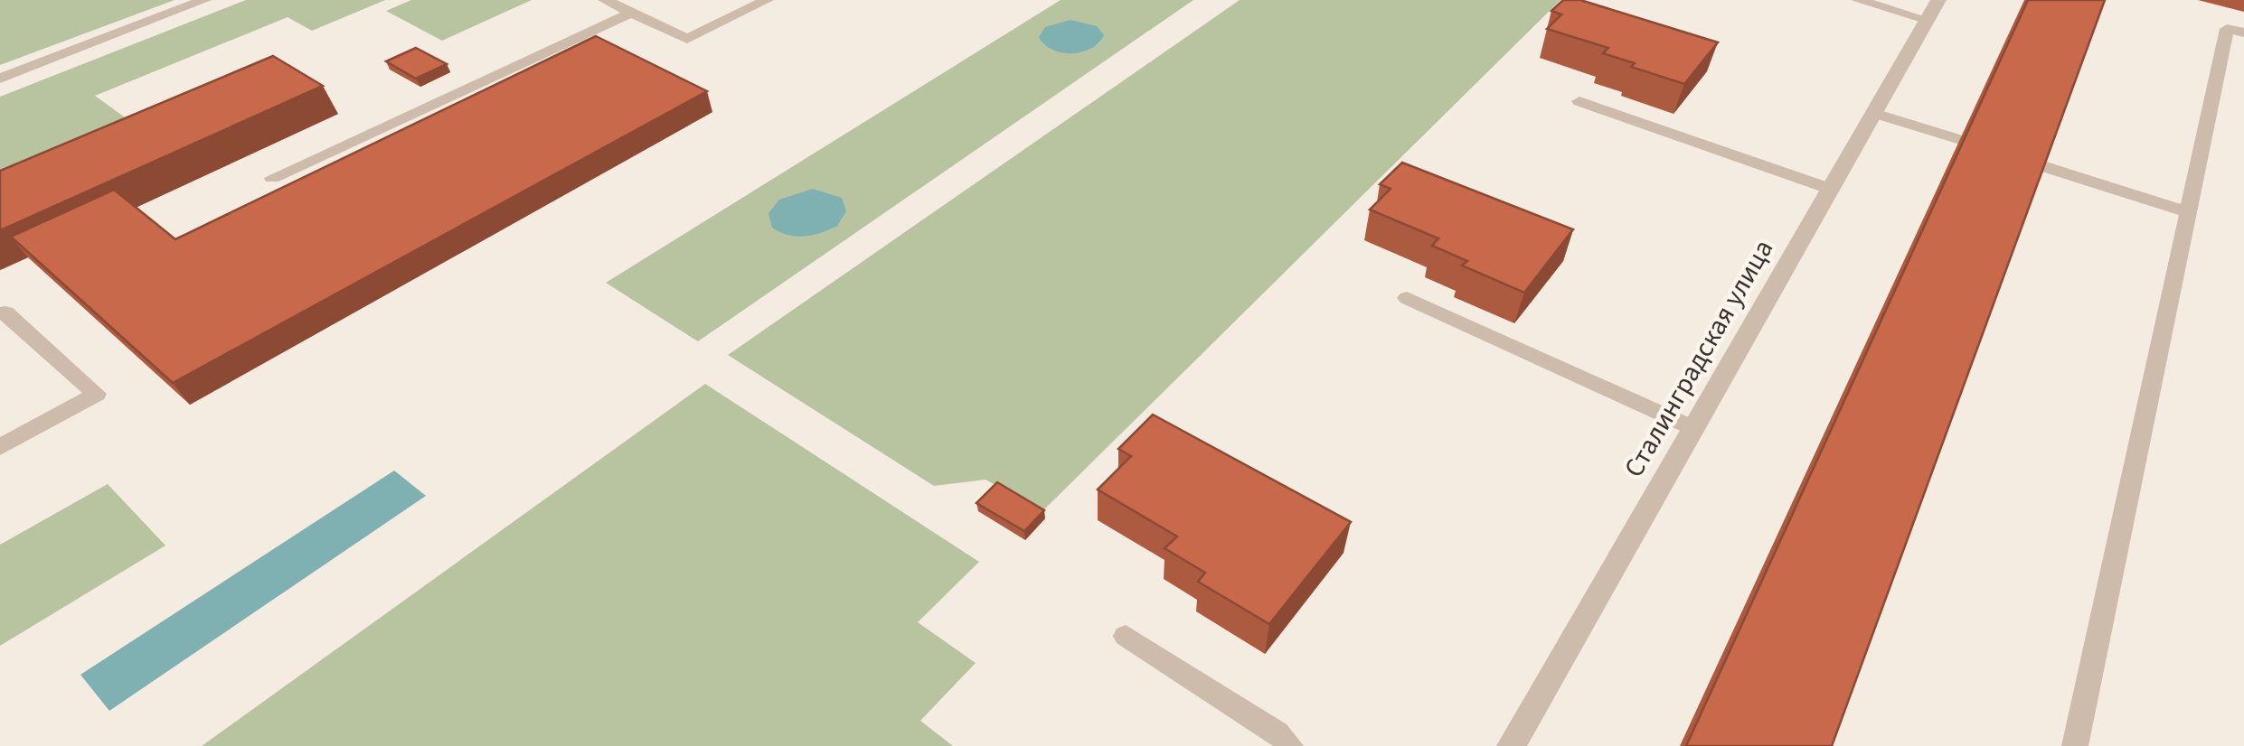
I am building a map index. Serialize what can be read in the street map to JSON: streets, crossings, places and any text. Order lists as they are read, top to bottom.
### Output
{
  "streets": {
    "street": ["Сталинградская улица"]
  }
}
